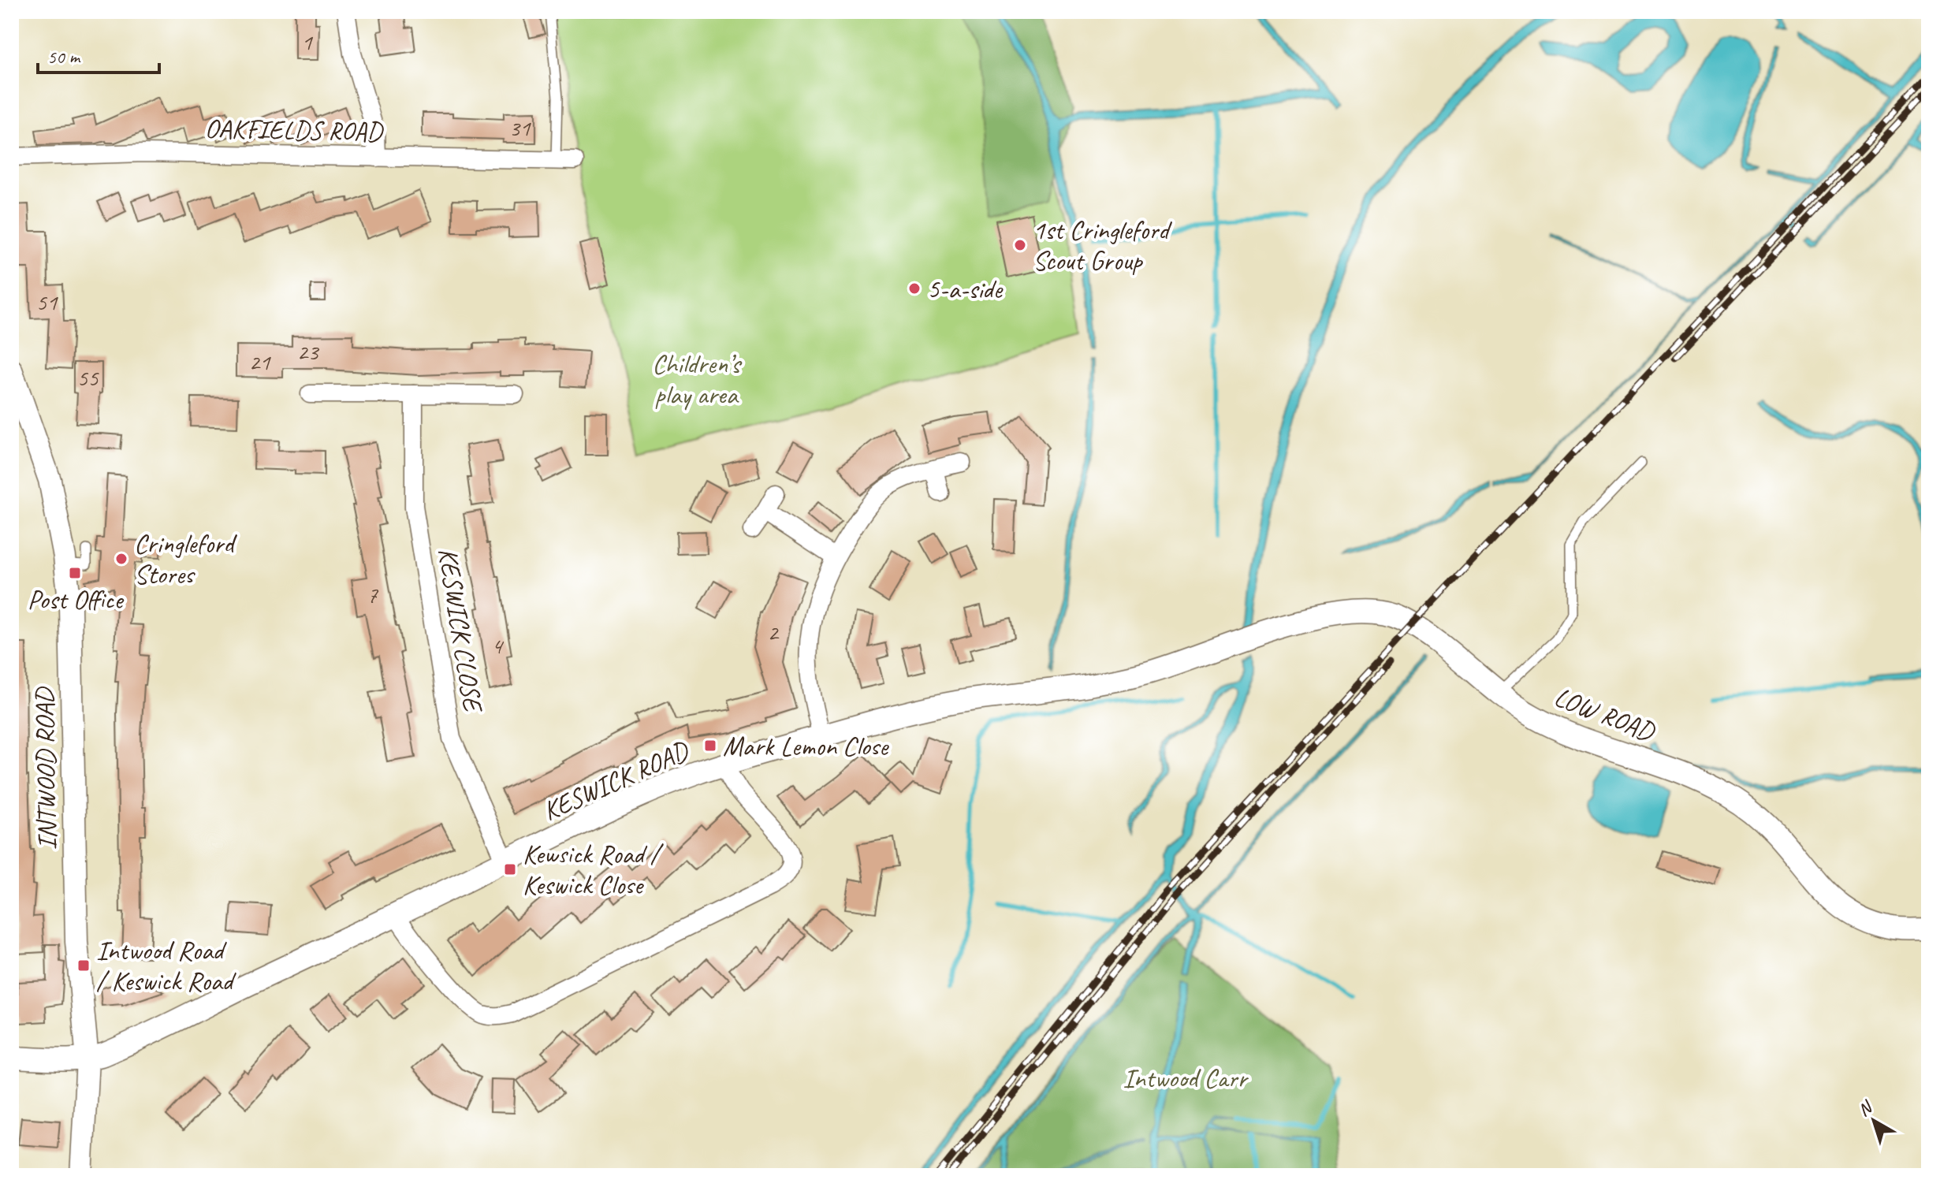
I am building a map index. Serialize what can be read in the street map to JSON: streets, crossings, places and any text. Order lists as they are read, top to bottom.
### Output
{
  "streets": {
    "street": [
      "OAKFIELDS ROAD",
      "KESWICK CLOSE",
      "LOW ROAD",
      "INTWOOD ROAD",
      "KESWICK ROAD"
    ]
  },
  "crossings": [
    ["KESWICK CLOSE", "KESWICK ROAD"],
    ["LOW ROAD", "KESWICK ROAD"],
    ["INTWOOD ROAD", "KESWICK ROAD"]
  ],
  "parks": ["Children’s play area", "Intwood Carr"],
  "places": {
    "other": ["1st Cringleford Scout Group", "5-a-side", "Cringleford Stores"],
    "transit": [
      "Post Office",
      "Mark Lemon Close",
      "Kewsick Road / Keswick Close",
      "Intwood Road / Keswick Road"
    ]
  },
  "house_numbers": [
    "1",
    "31",
    "51",
    "23",
    "21",
    "55",
    "7",
    "2",
    "4"
  ],
  "scale_bar": "50 m",
  "north": "top left"
}
